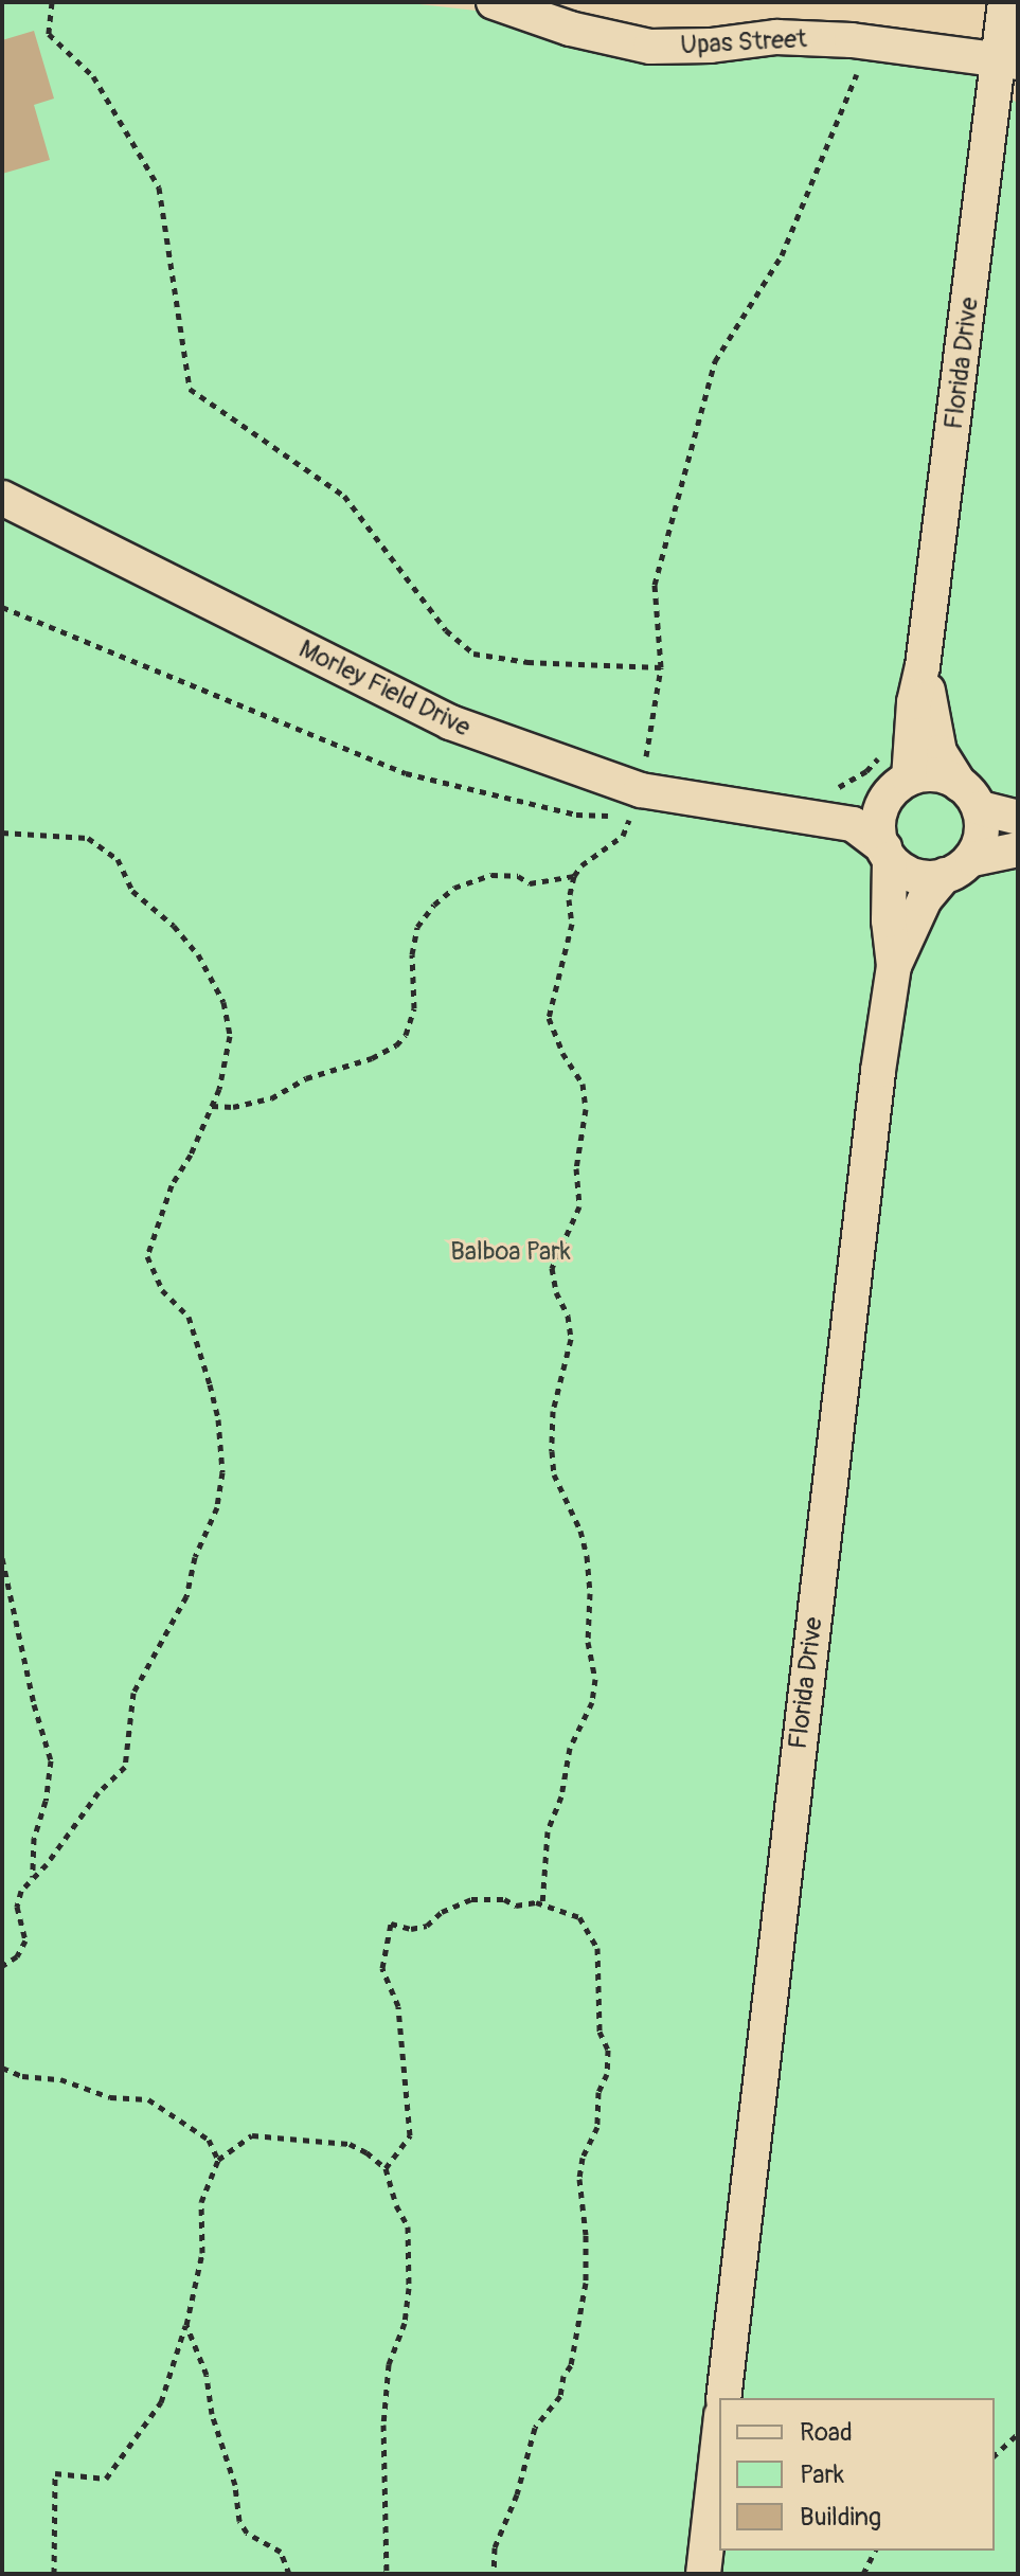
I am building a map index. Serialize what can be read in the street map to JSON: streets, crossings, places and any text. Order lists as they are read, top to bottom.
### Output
{
  "streets": {
    "street": ["Upas Street", "Florida Drive", "Morley Field Drive"]
  },
  "crossings": [
    ["Upas Street", "Florida Drive"],
    ["Florida Drive", "Morley Field Drive"]
  ],
  "parks": ["Balboa Park"],
  "legend": ["Road", "Park", "Building"]
}
